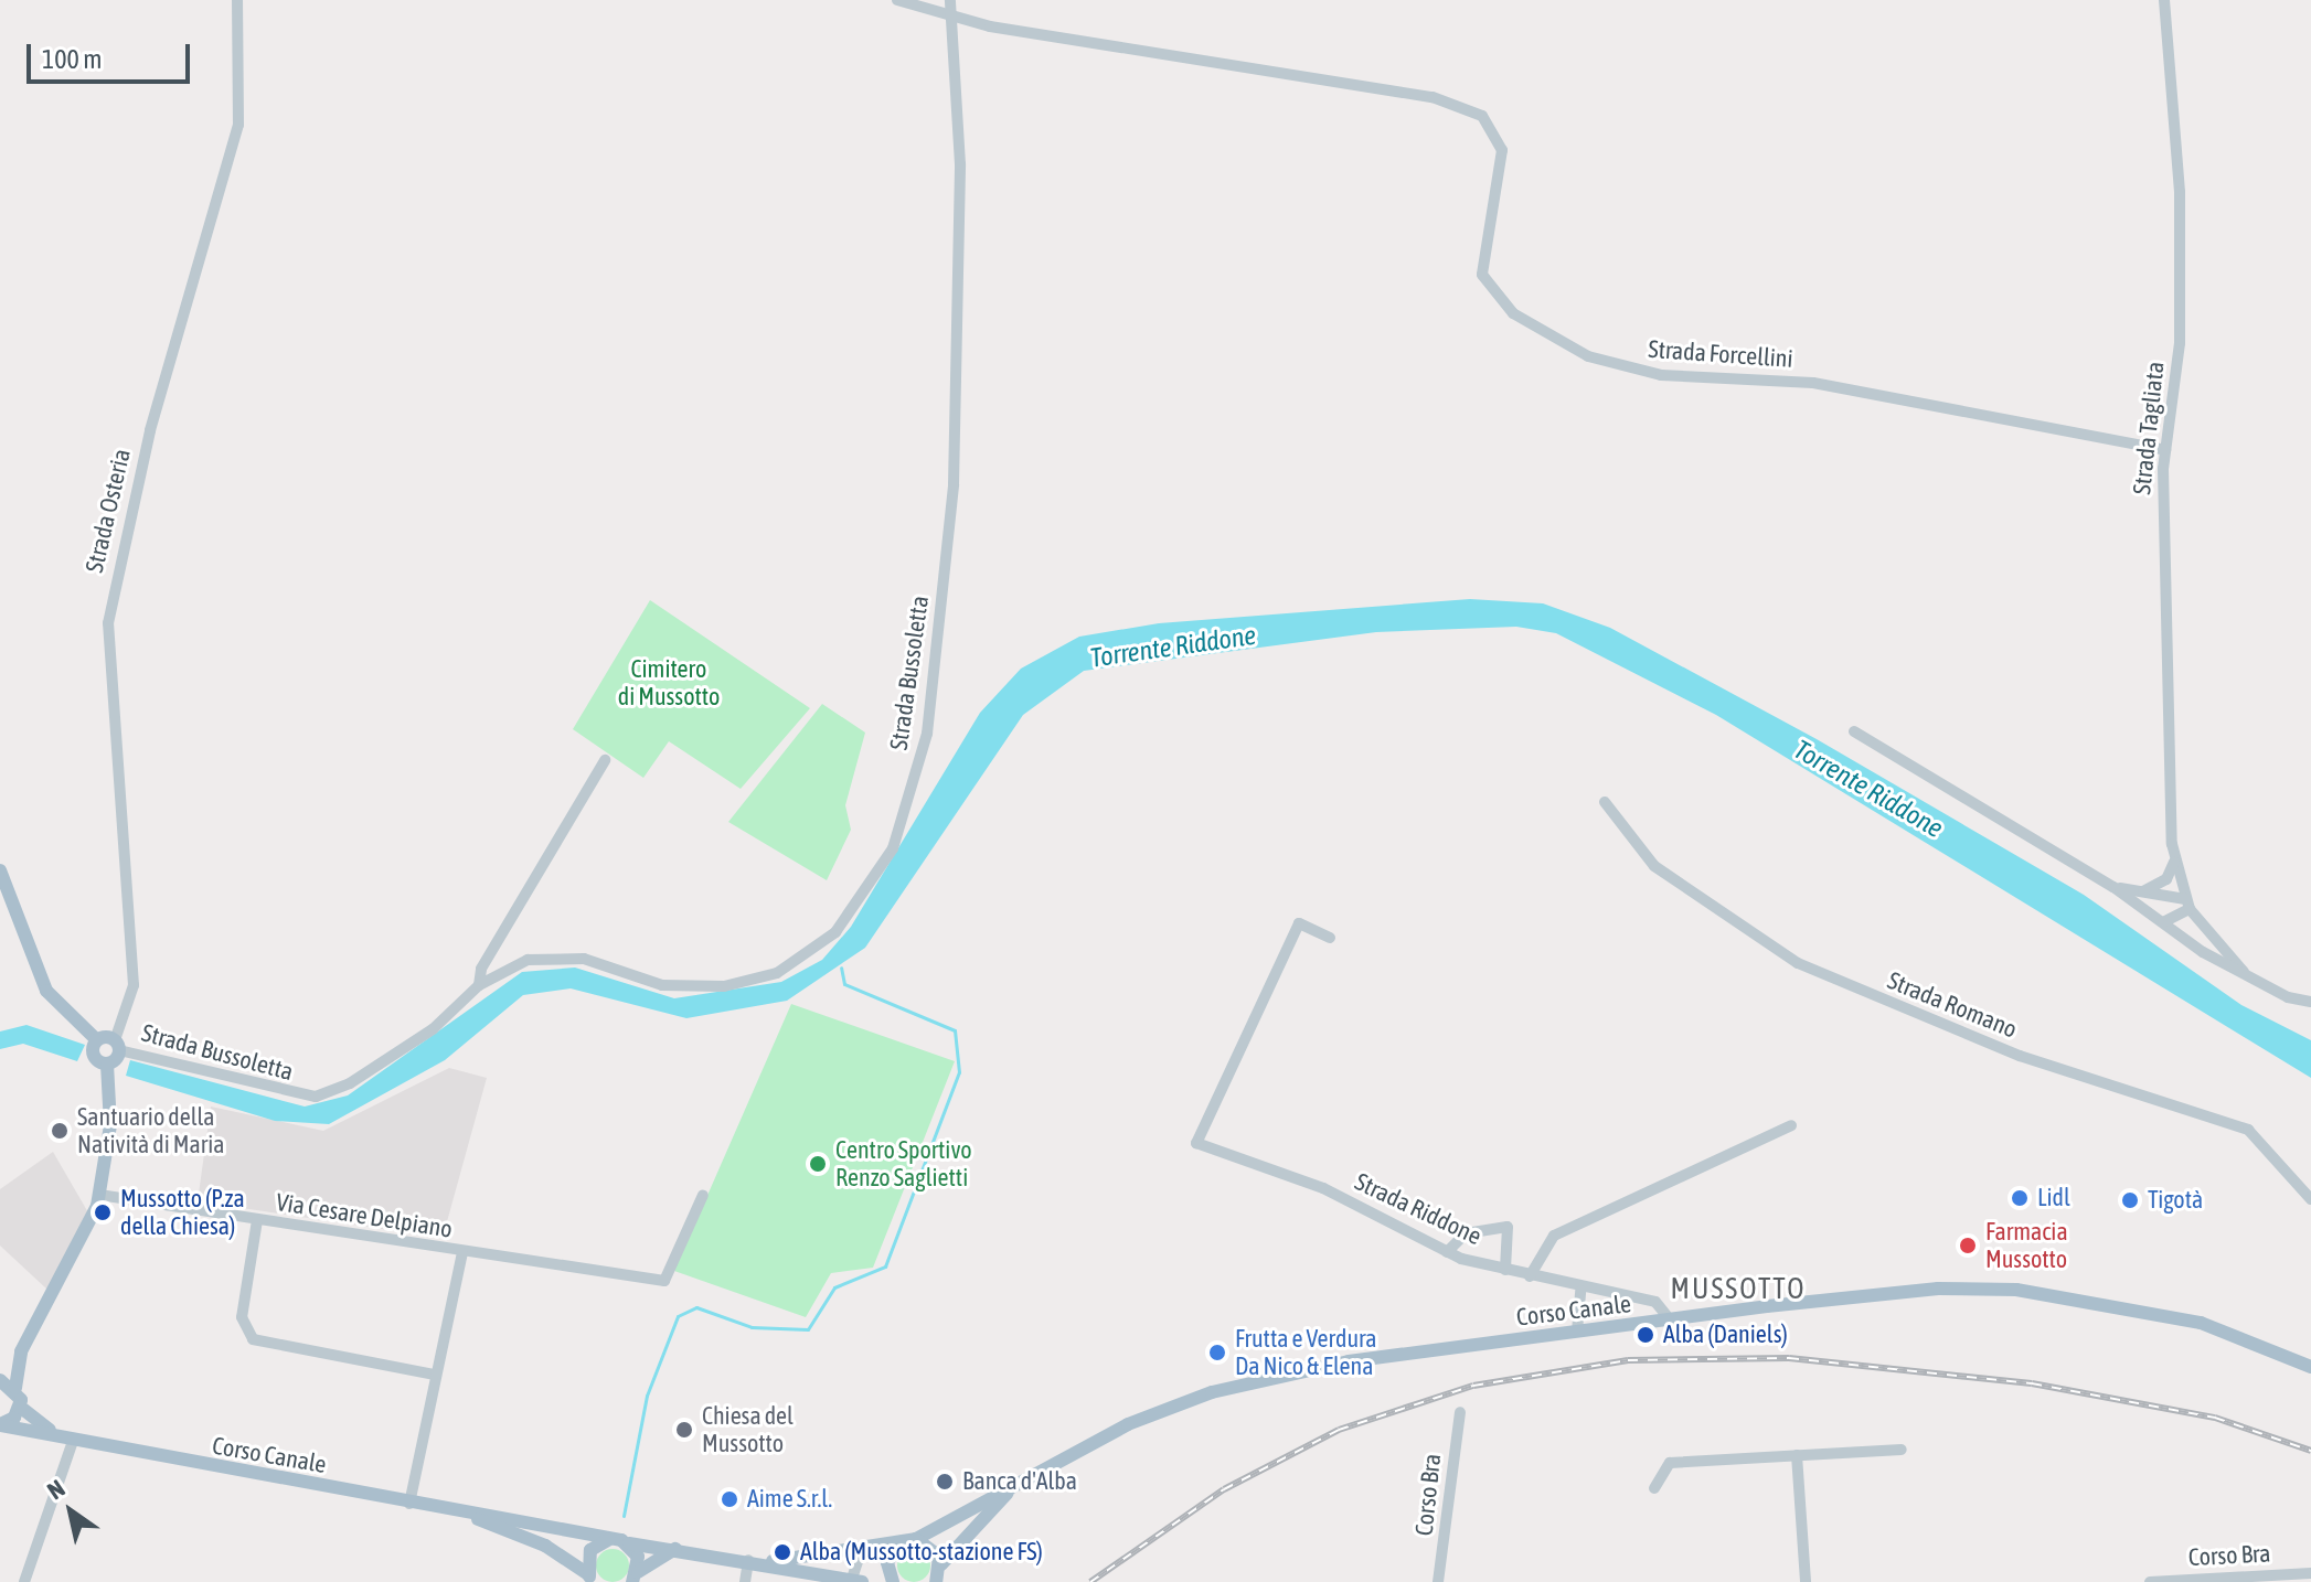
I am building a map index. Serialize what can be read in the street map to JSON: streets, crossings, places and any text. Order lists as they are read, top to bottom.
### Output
{
  "streets": {
    "main road": ["Corso Canale"],
    "street": [
      "Strada Forcellini",
      "Strada Tagliata",
      "Strada Osteria",
      "Strada Bussoletta",
      "Strada Romano",
      "Strada Riddone",
      "Via Cesare Delpiano",
      "Corso Bra"
    ]
  },
  "crossings": [
    ["Strada Forcellini", "Strada Tagliata"],
    ["Strada Forcellini", "Strada Bussoletta"],
    ["Strada Osteria", "Strada Bussoletta"],
    ["Strada Riddone", "Corso Canale"],
    ["Via Cesare Delpiano", "Corso Canale"]
  ],
  "districts": ["MUSSOTTO"],
  "water": ["Torrente Riddone"],
  "parks": ["Cimitero di Mussotto"],
  "places": [
    "Santuario della Natività di Maria",
    "Centro Sportivo Renzo Saglietti",
    "Lidl",
    "Tigotà",
    "Mussotto (P.za della Chiesa)",
    "Farmacia Mussotto",
    "Alba (Daniels)",
    "Frutta e Verdura Da Nico & Elena",
    "Chiesa del Mussotto",
    "Banca d'Alba",
    "Aime S.r.l.",
    "Alba (Mussotto-stazione FS)"
  ],
  "scale_bar": "100 m",
  "north": "top left"
}
